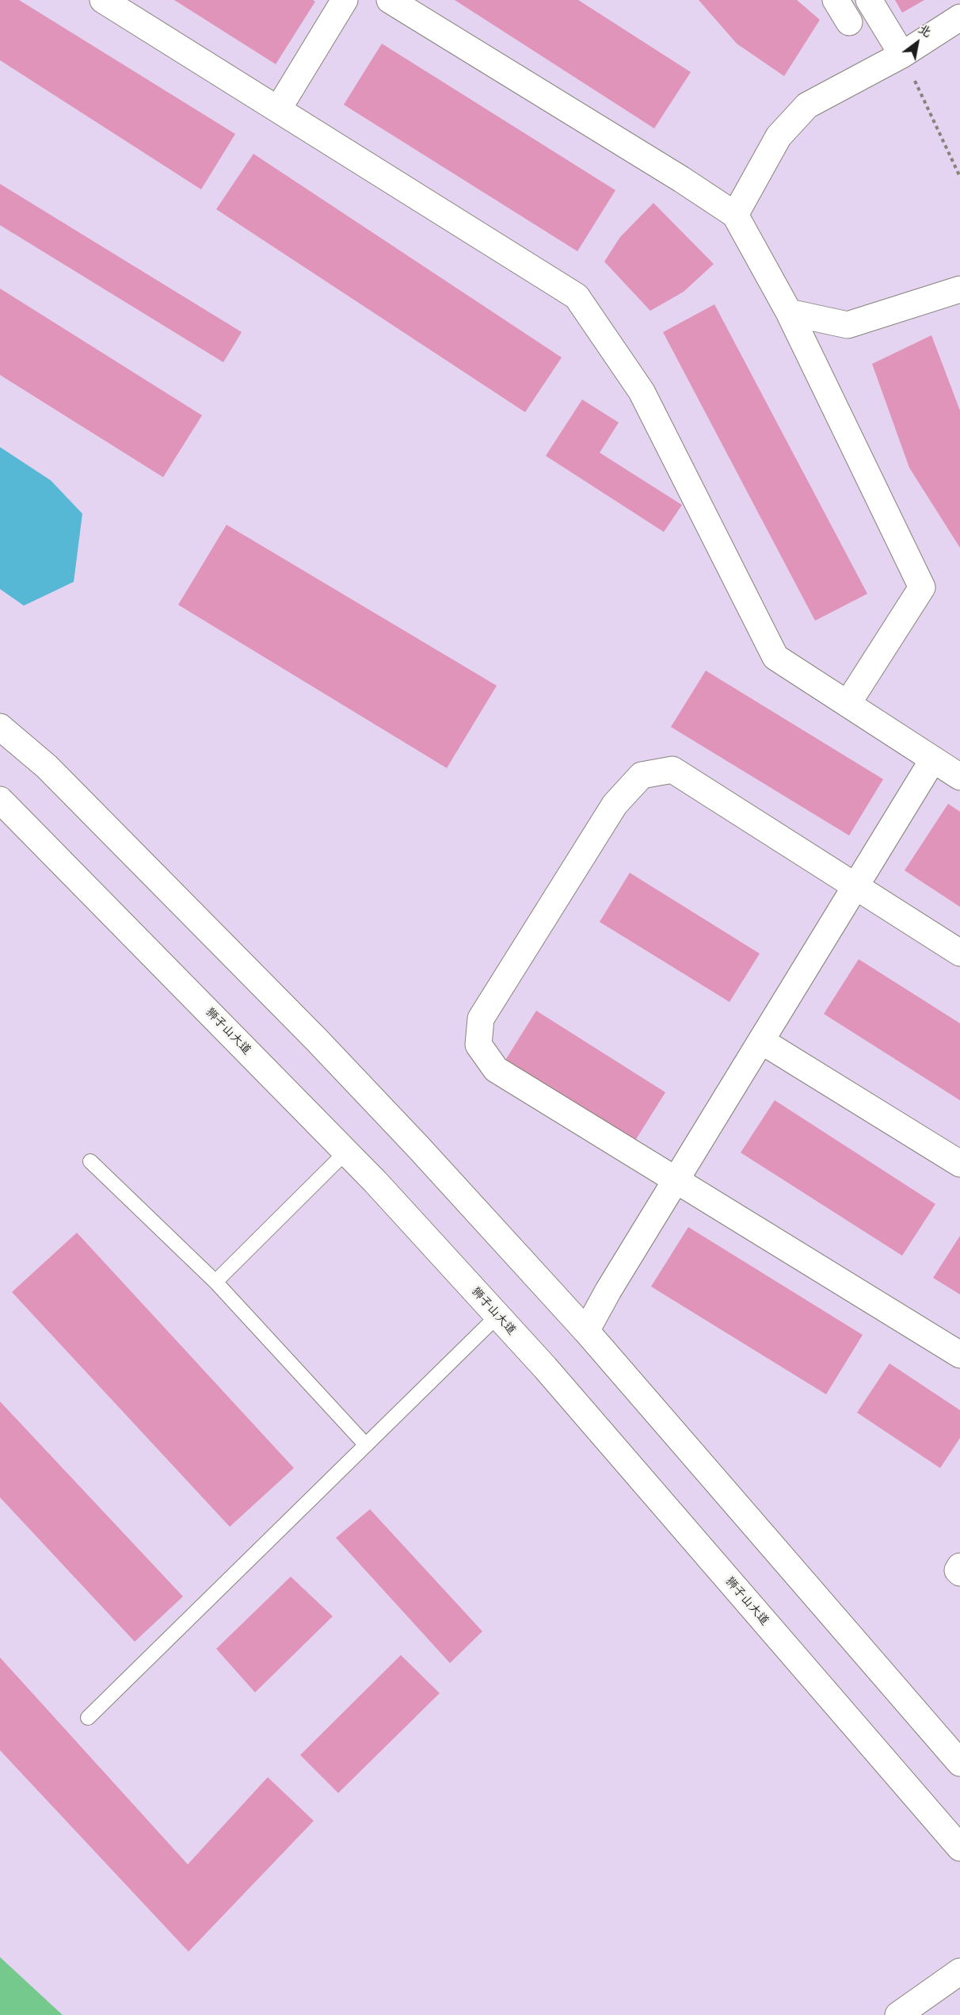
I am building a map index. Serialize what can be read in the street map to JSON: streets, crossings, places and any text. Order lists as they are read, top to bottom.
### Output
{
  "streets": {
    "street": ["狮子山大道"]
  },
  "north": "top right"
}
